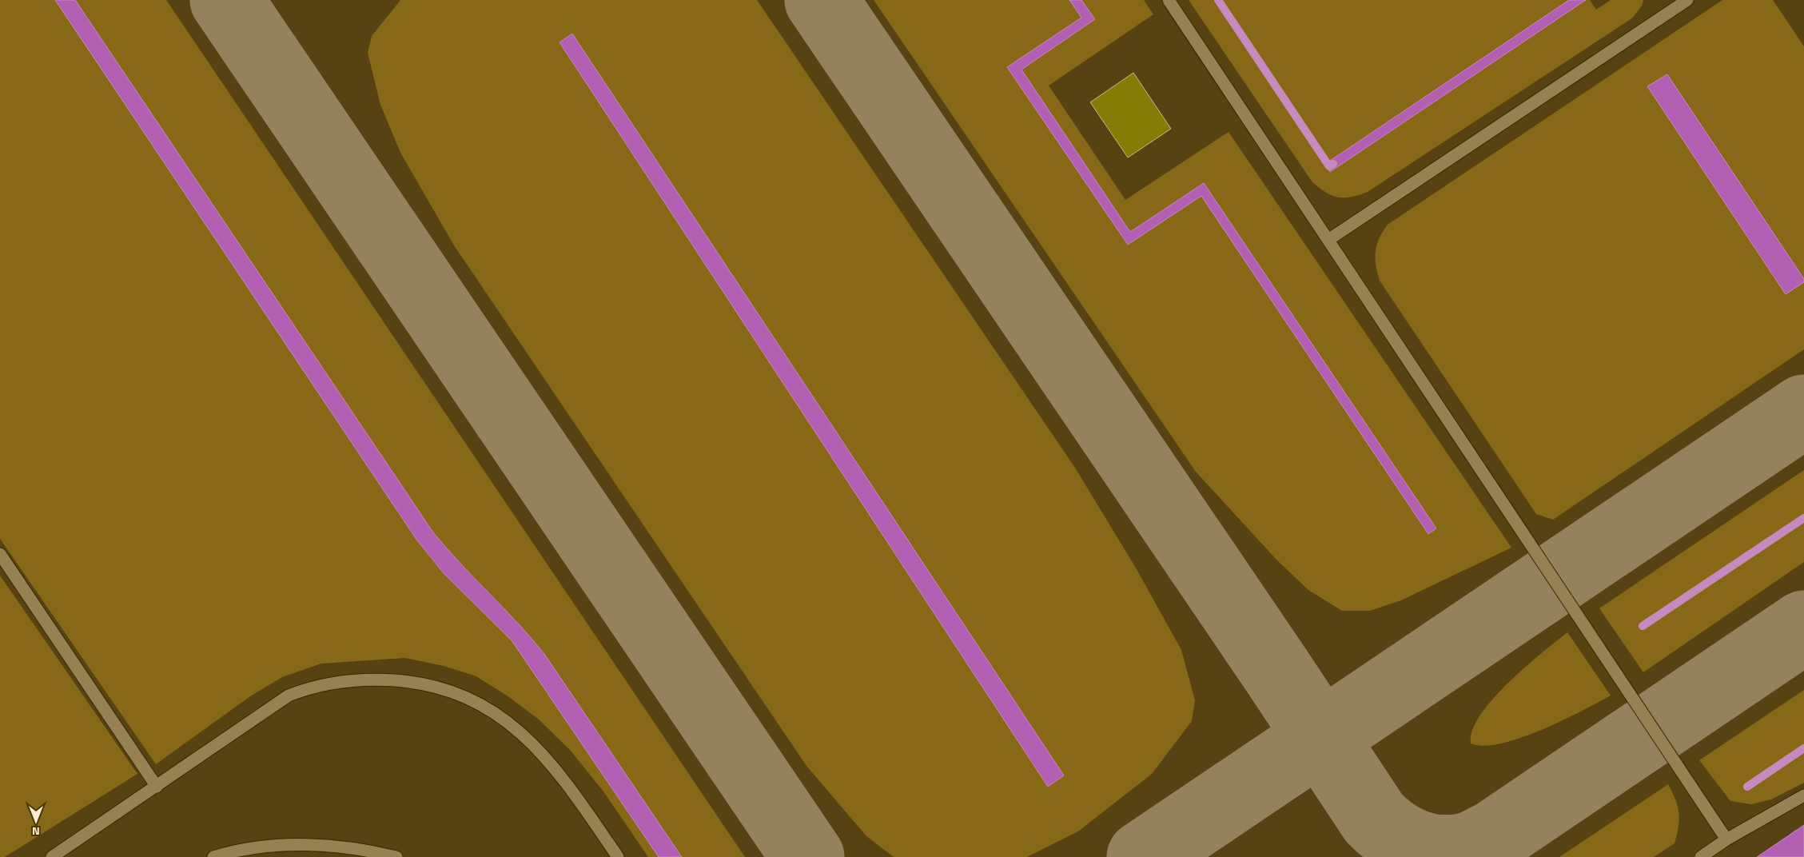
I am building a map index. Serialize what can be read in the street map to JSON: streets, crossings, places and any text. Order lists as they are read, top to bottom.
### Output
{
  "north": "bottom"
}
